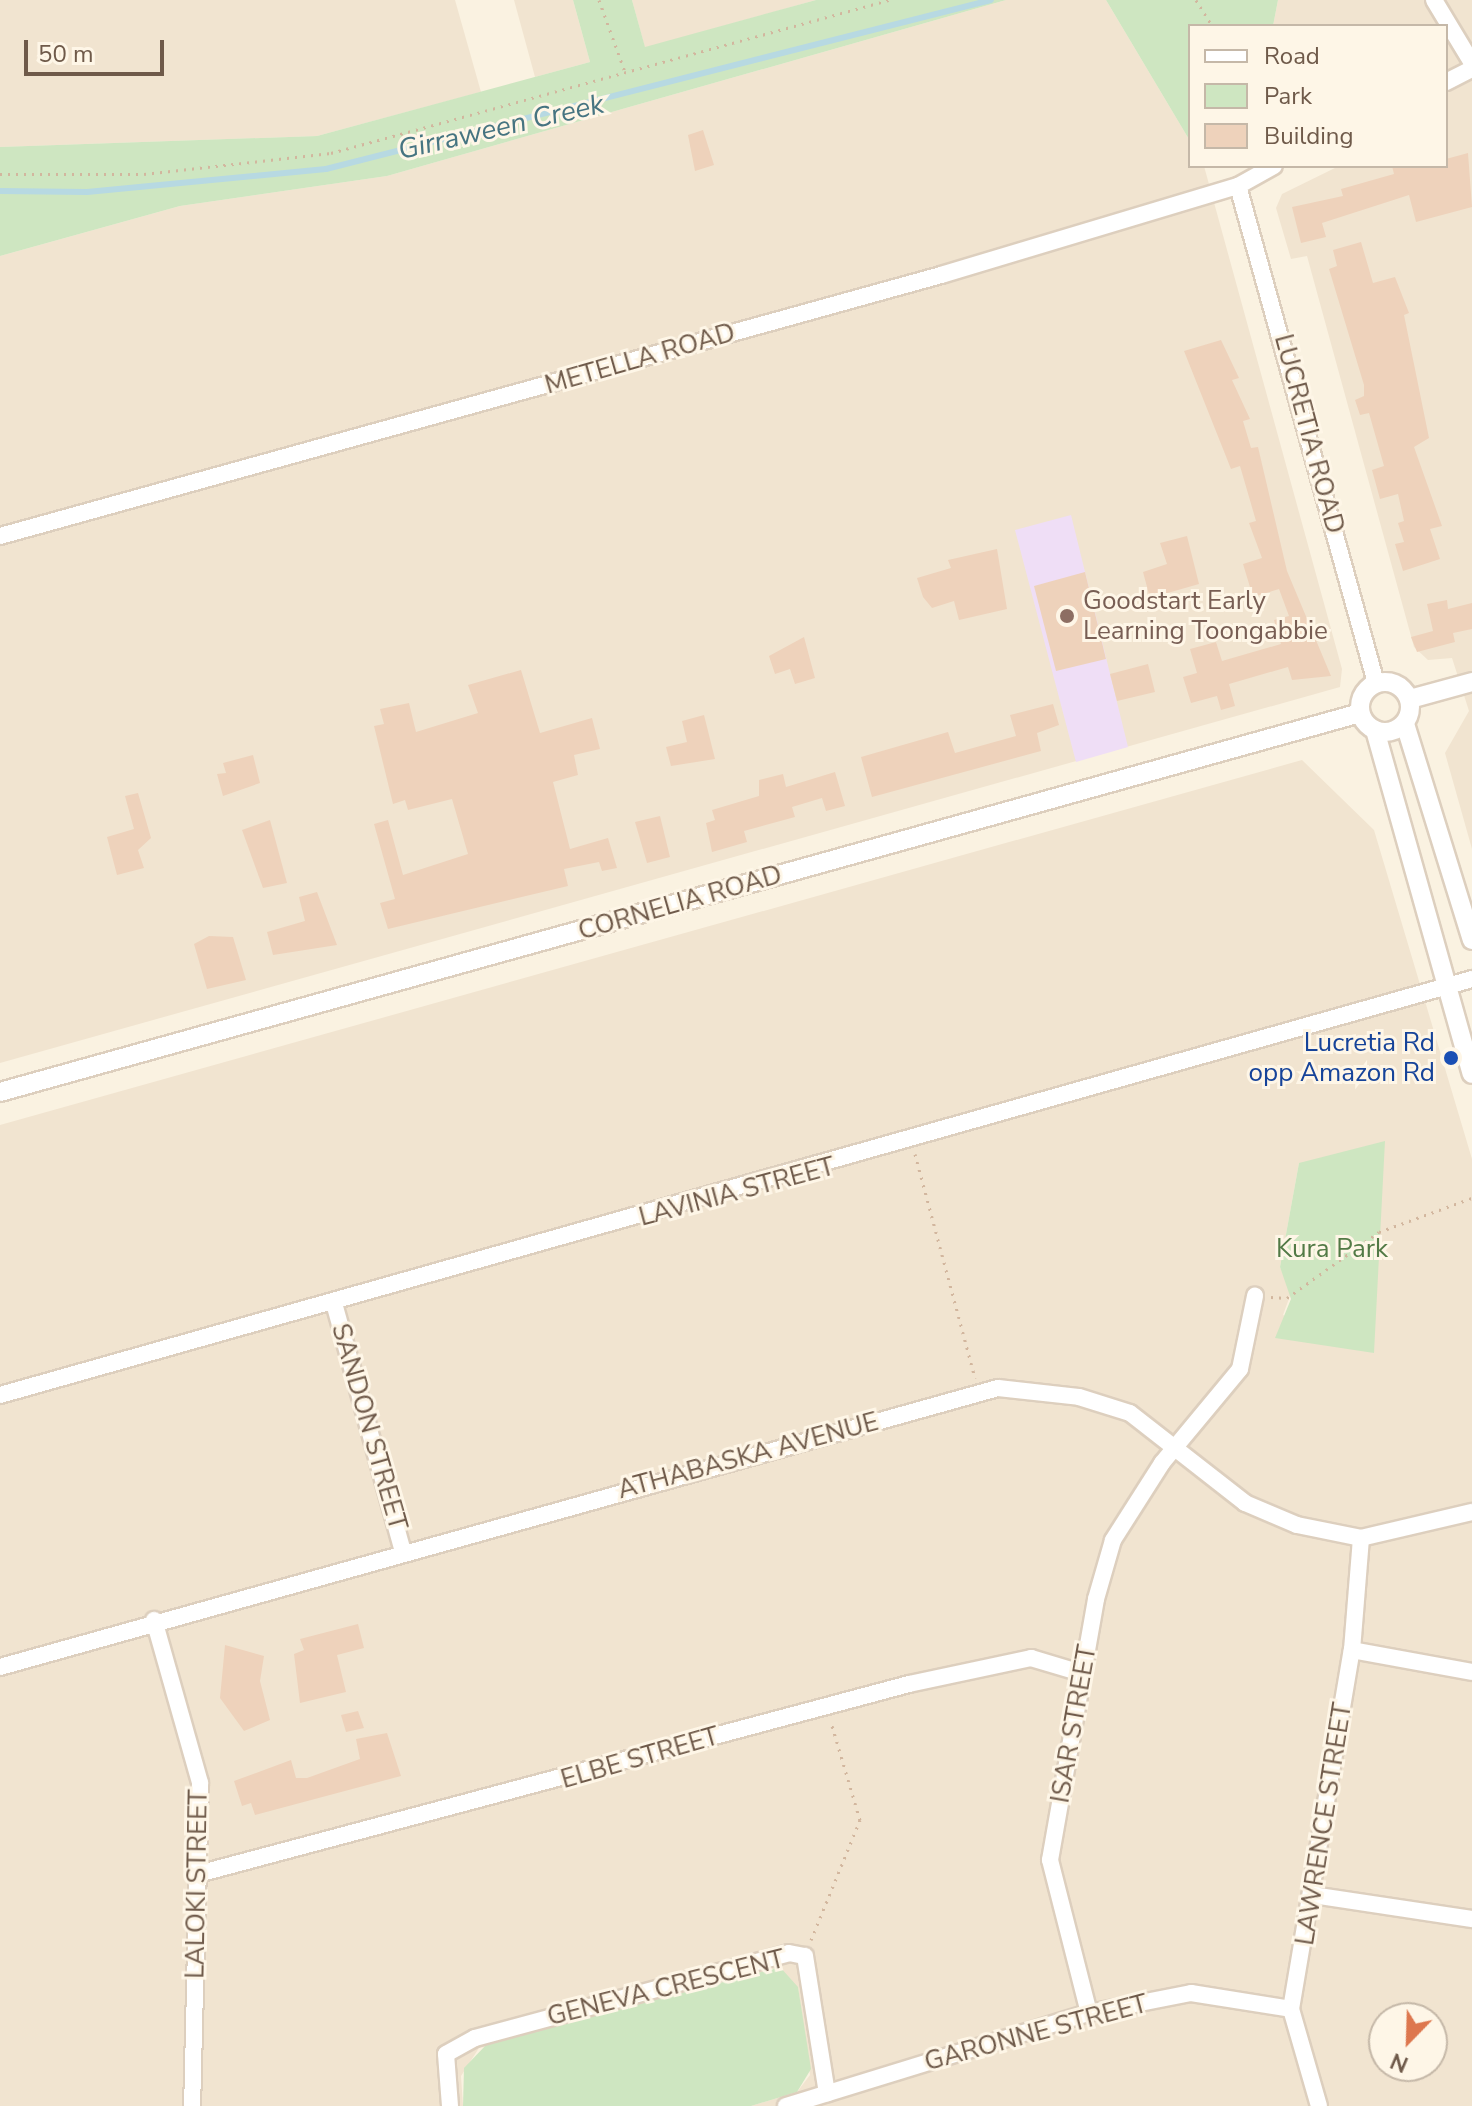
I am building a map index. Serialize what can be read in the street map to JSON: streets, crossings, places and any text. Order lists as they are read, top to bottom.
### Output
{
  "streets": {
    "street": [
      "METELLA ROAD",
      "LUCRETIA ROAD",
      "CORNELIA ROAD",
      "LAVINIA STREET",
      "SANDON STREET",
      "ATHABASKA AVENUE",
      "ISAR STREET",
      "ELBE STREET",
      "LAWRENCE STREET",
      "LALOKI STREET",
      "GENEVA CRESCENT",
      "GARONNE STREET"
    ]
  },
  "crossings": [
    ["METELLA ROAD", "LUCRETIA ROAD"],
    ["LUCRETIA ROAD", "CORNELIA ROAD"],
    ["LAVINIA STREET", "SANDON STREET"],
    ["SANDON STREET", "ATHABASKA AVENUE"],
    ["ATHABASKA AVENUE", "ISAR STREET"],
    ["ATHABASKA AVENUE", "LAWRENCE STREET"],
    ["ATHABASKA AVENUE", "LALOKI STREET"],
    ["ISAR STREET", "ELBE STREET"],
    ["ISAR STREET", "GARONNE STREET"],
    ["ELBE STREET", "LALOKI STREET"],
    ["LAWRENCE STREET", "GARONNE STREET"],
    ["GENEVA CRESCENT", "GARONNE STREET"]
  ],
  "water": ["Girraween Creek"],
  "parks": ["Kura Park"],
  "places": ["Goodstart Early Learning Toongabbie", "Lucretia Rd opp Amazon Rd"],
  "legend": ["Road", "Park", "Building"],
  "scale_bar": "50 m",
  "north": "bottom left"
}
